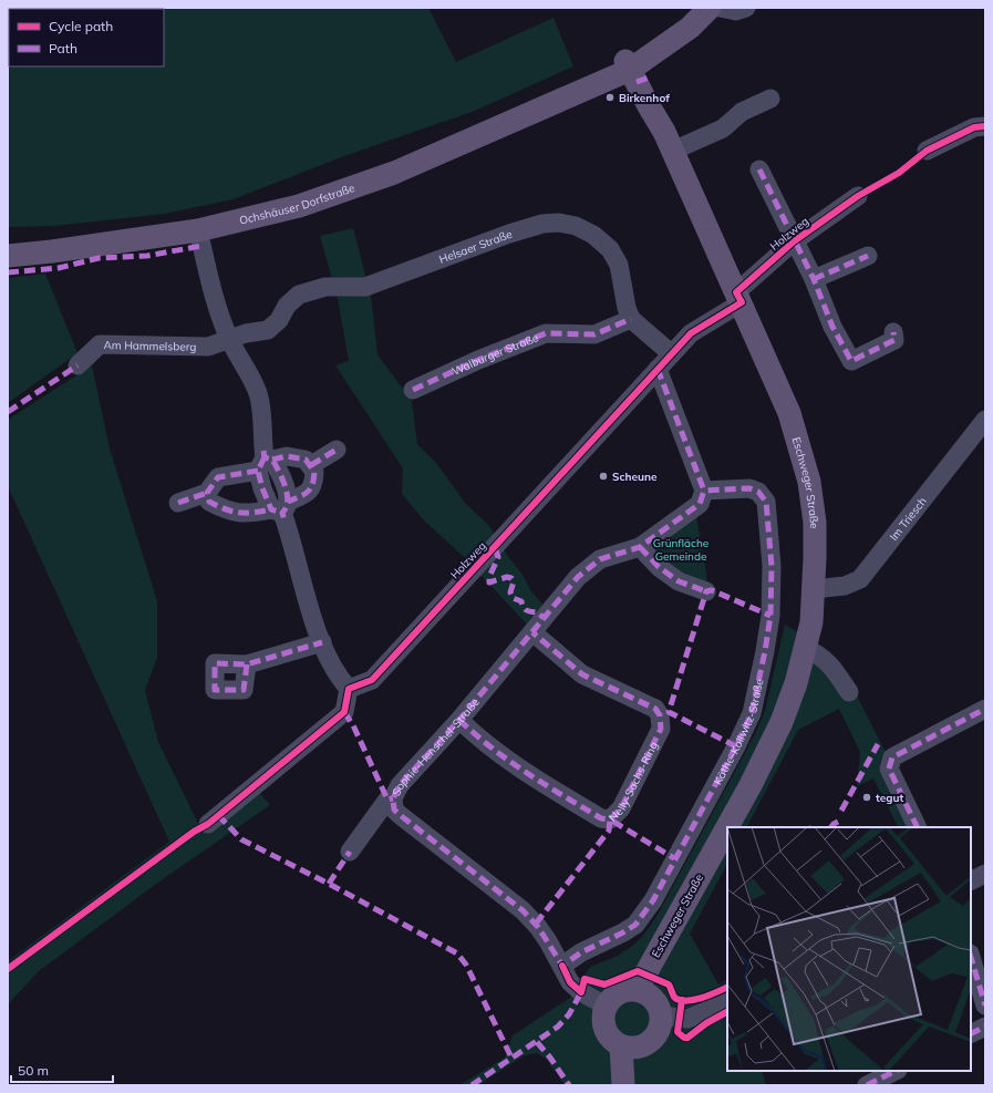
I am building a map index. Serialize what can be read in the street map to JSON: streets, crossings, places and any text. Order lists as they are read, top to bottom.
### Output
{
  "streets": {
    "main road": ["Ochshäuser Dorfstraße", "Eschweger Straße"],
    "street": [
      "Holzweg",
      "Helsaer Straße",
      "Am Hammelsberg",
      "Walburger Straße",
      "Im Triesch",
      "Käthe-Kollwitz-Straße",
      "Sophie-Henschel-Straße",
      "Nelly-Sachs-Ring"
    ]
  },
  "crossings": [
    ["Ochshäuser Dorfstraße", "Eschweger Straße"],
    ["Holzweg", "Eschweger Straße"],
    ["Helsaer Straße", "Am Hammelsberg"],
    ["Helsaer Straße", "Walburger Straße"],
    ["Eschweger Straße", "Im Triesch"],
    ["Eschweger Straße", "Sophie-Henschel-Straße"],
    ["Käthe-Kollwitz-Straße", "Sophie-Henschel-Straße"],
    ["Sophie-Henschel-Straße", "Nelly-Sachs-Ring"]
  ],
  "parks": ["Grünfläche Gemeinde"],
  "places": ["Birkenhof", "Scheune", "tegut"],
  "legend": ["Cycle path", "Path"],
  "scale_bar": "50 m"
}
